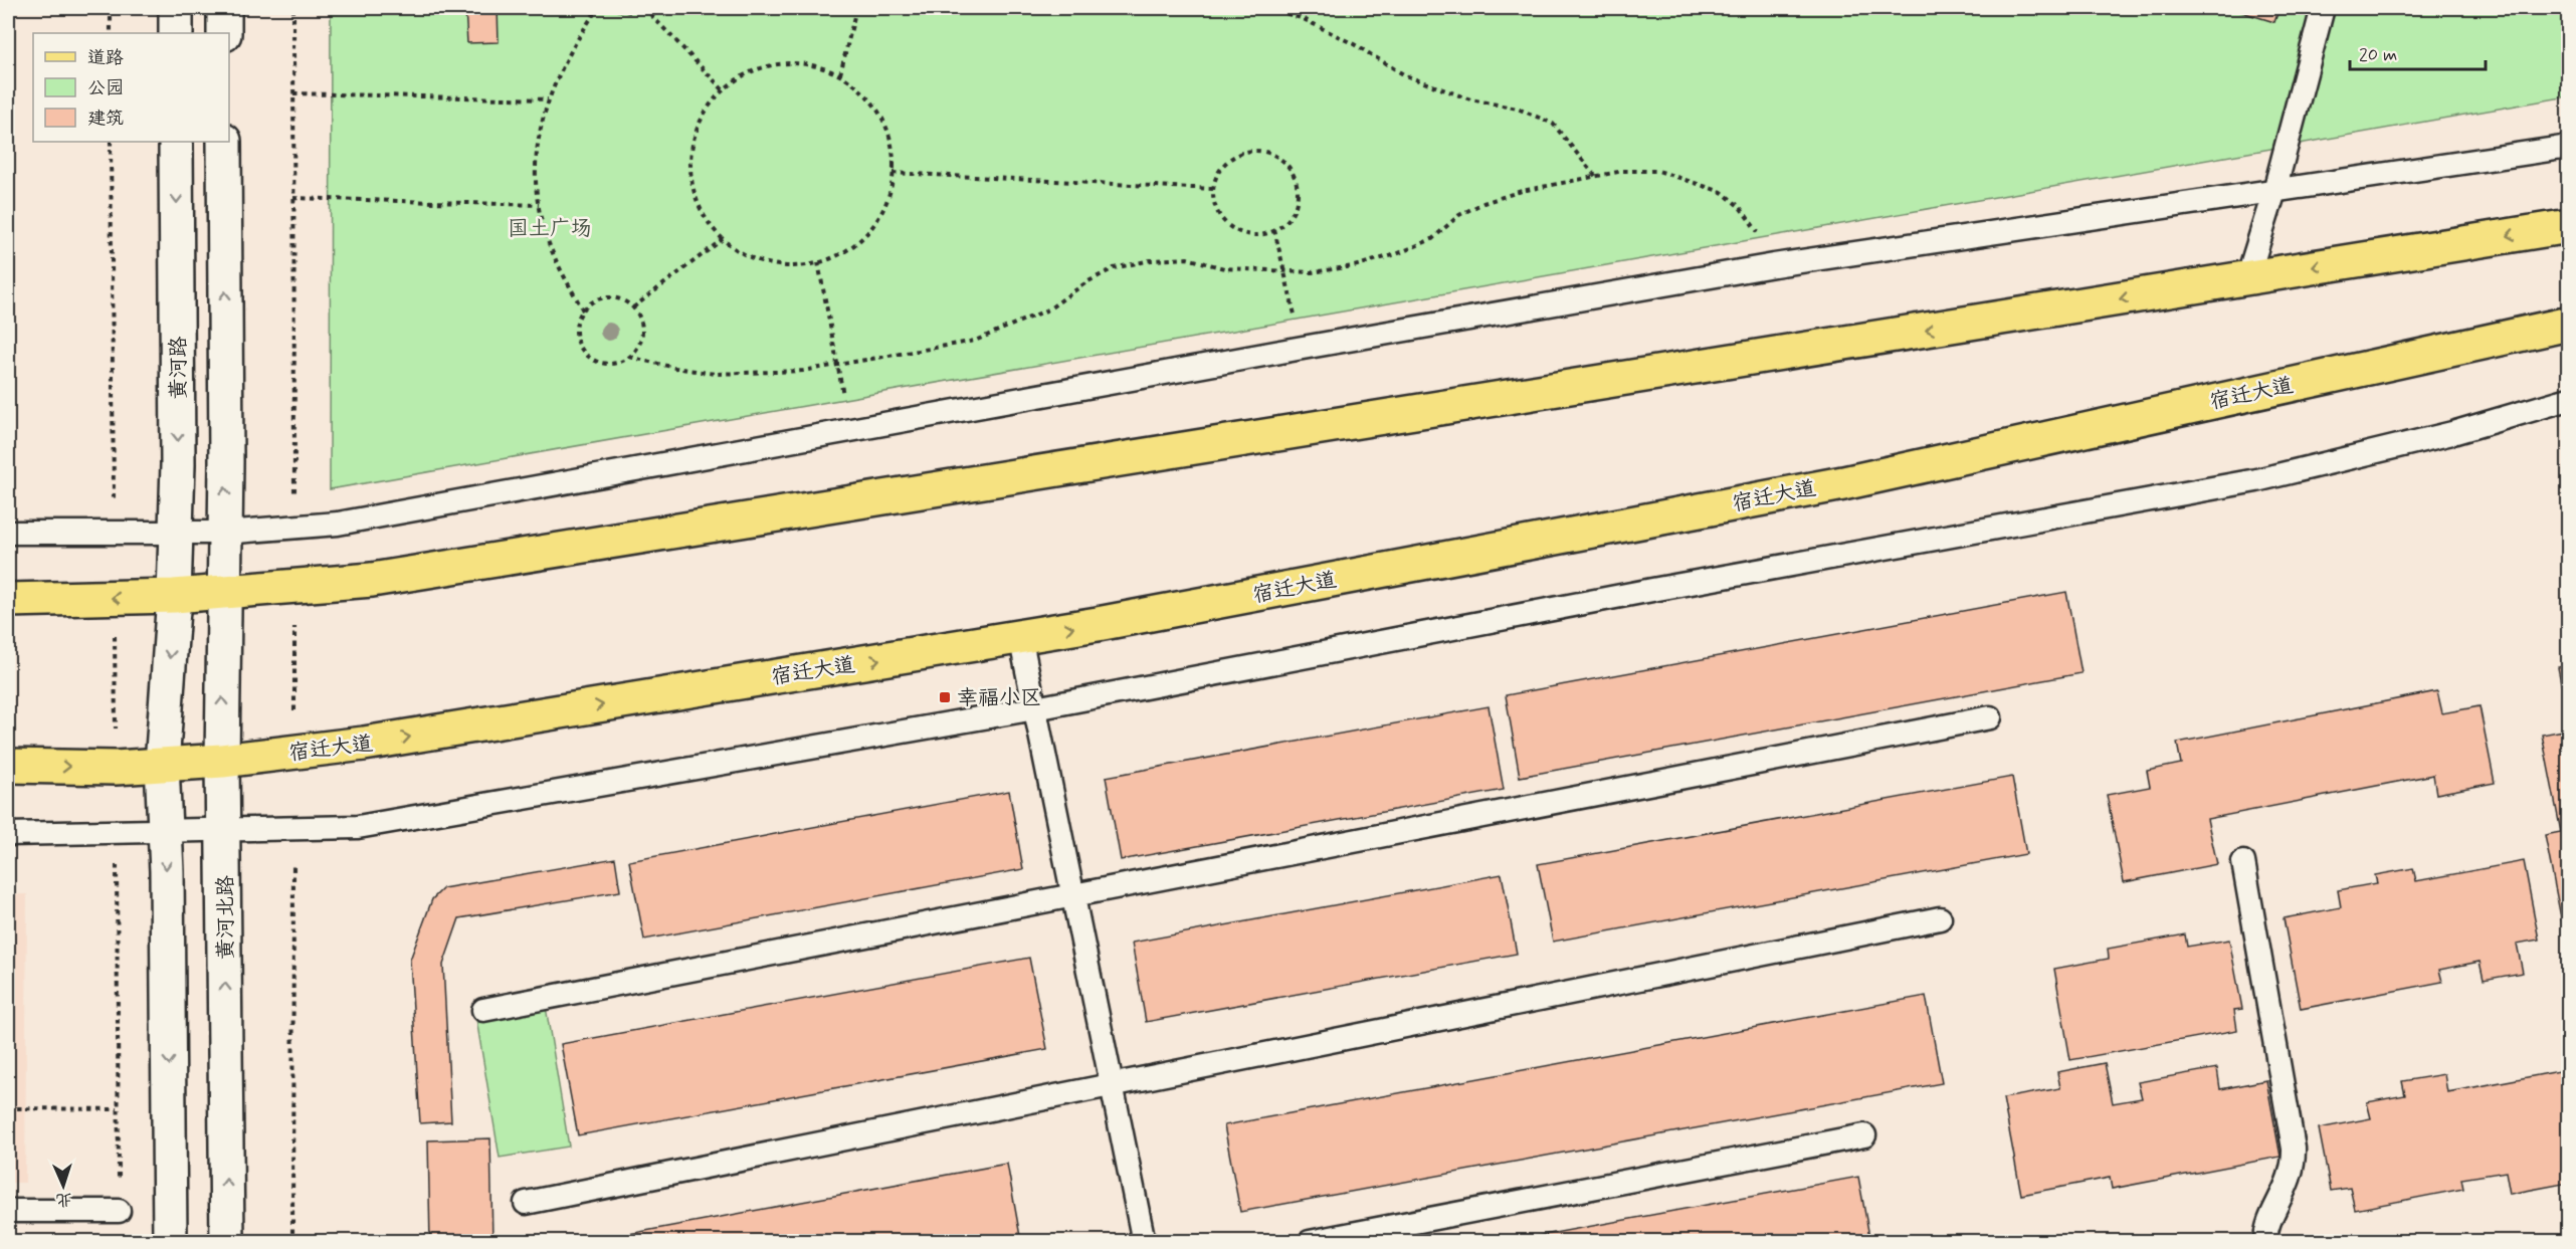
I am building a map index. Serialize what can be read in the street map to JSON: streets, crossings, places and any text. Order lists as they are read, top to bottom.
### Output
{
  "streets": {
    "main road": ["黄河路", "宿迁大道", "黄河北路"]
  },
  "crossings": [
    ["宿迁大道", "黄河北路"]
  ],
  "parks": ["国土广场"],
  "places": {
    "transit": ["幸福小区"]
  },
  "legend": ["道路", "公园", "建筑"],
  "scale_bar": "20 m",
  "north": "bottom"
}
